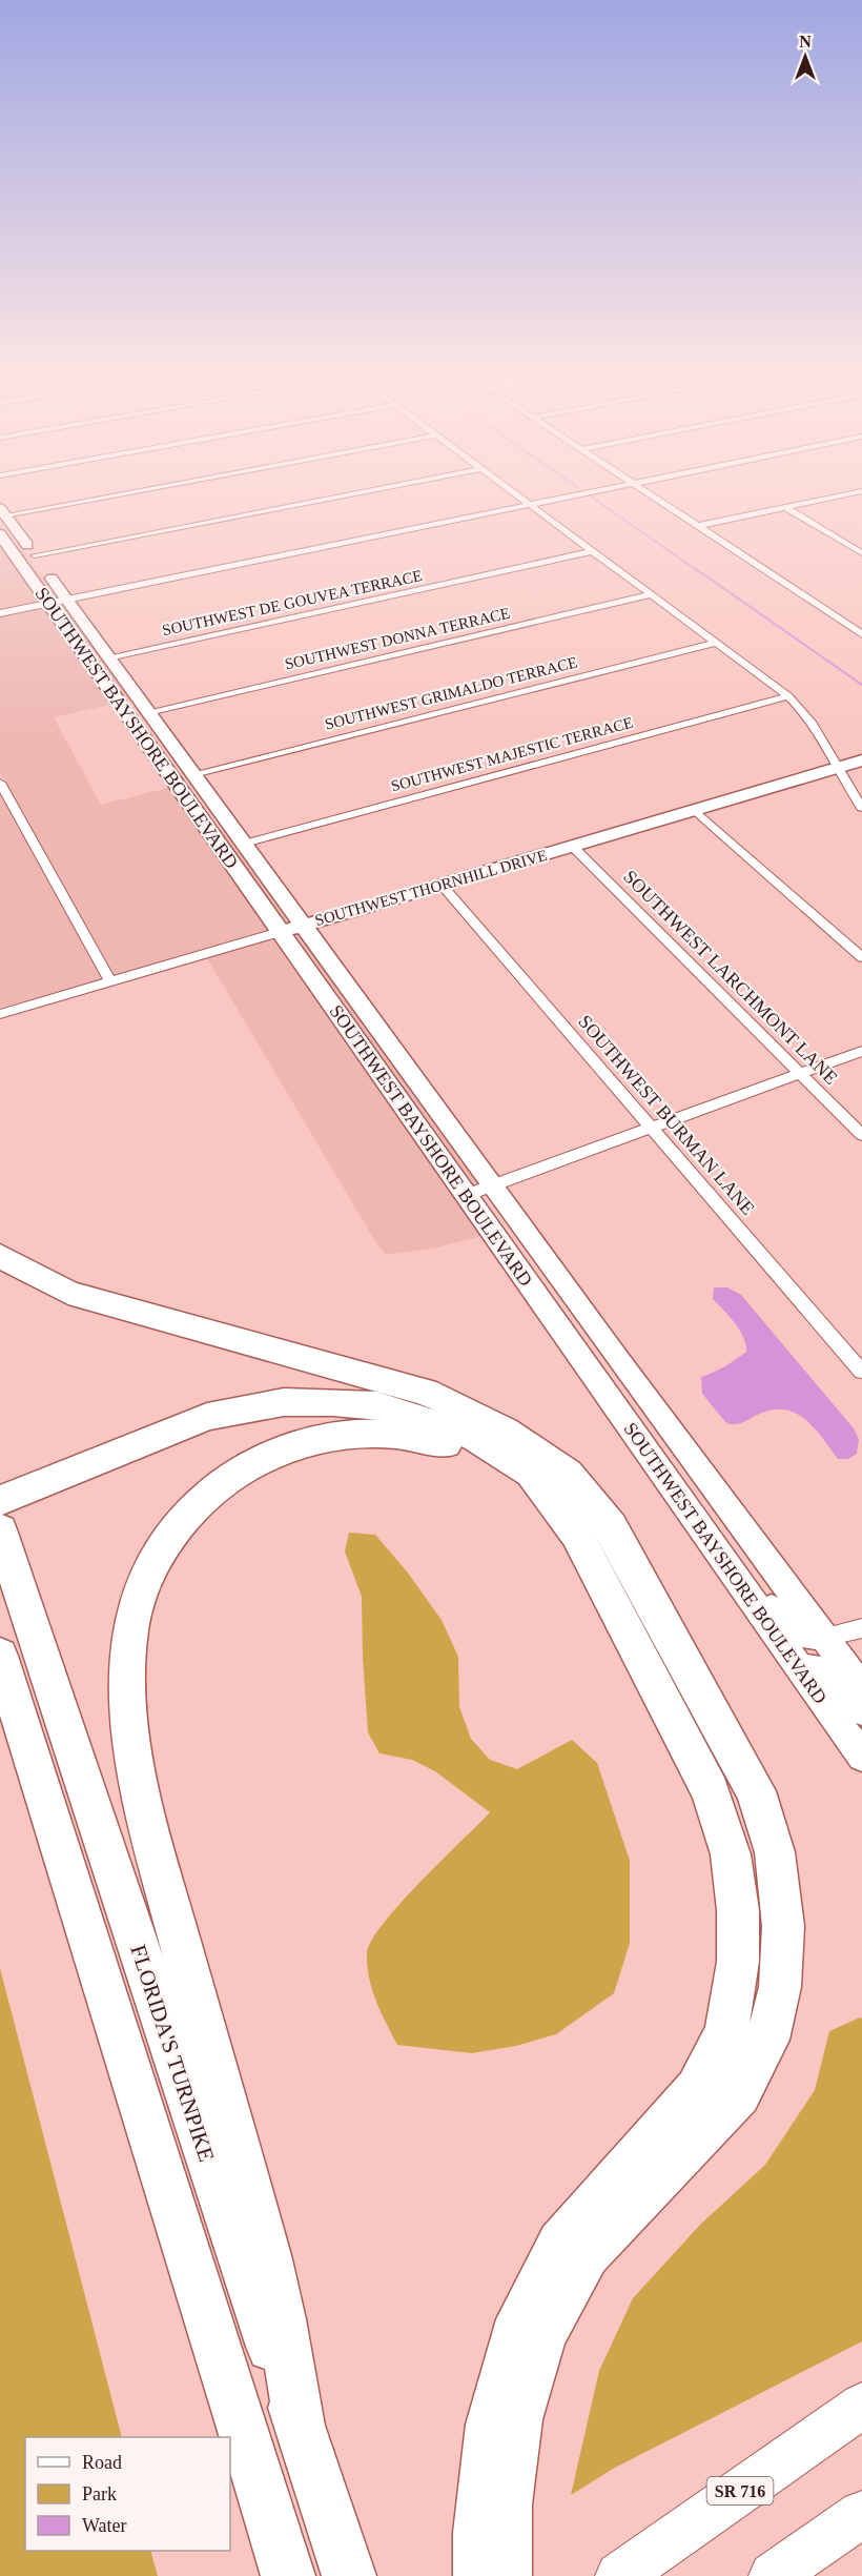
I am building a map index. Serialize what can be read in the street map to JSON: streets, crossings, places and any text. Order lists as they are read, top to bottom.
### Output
{
  "streets": {
    "highway": ["FLORIDA'S TURNPIKE"],
    "main road": ["SOUTHWEST BAYSHORE BOULEVARD", "SOUTHWEST THORNHILL DRIVE", "SR 716"],
    "street": [
      "SOUTHWEST DE GOUVEA TERRACE",
      "SOUTHWEST DONNA TERRACE",
      "SOUTHWEST GRIMALDO TERRACE",
      "SOUTHWEST MAJESTIC TERRACE",
      "SOUTHWEST LARCHMONT LANE",
      "SOUTHWEST BURMAN LANE"
    ]
  },
  "crossings": [
    ["SOUTHWEST DE GOUVEA TERRACE", "SOUTHWEST BAYSHORE BOULEVARD"],
    ["SOUTHWEST DONNA TERRACE", "SOUTHWEST BAYSHORE BOULEVARD"],
    ["SOUTHWEST GRIMALDO TERRACE", "SOUTHWEST BAYSHORE BOULEVARD"],
    ["SOUTHWEST BAYSHORE BOULEVARD", "SOUTHWEST MAJESTIC TERRACE"],
    ["SOUTHWEST BAYSHORE BOULEVARD", "SOUTHWEST THORNHILL DRIVE"],
    ["SOUTHWEST THORNHILL DRIVE", "SOUTHWEST LARCHMONT LANE"],
    ["SOUTHWEST THORNHILL DRIVE", "SOUTHWEST BURMAN LANE"]
  ],
  "legend": ["Road", "Park", "Water"],
  "north": "top"
}
